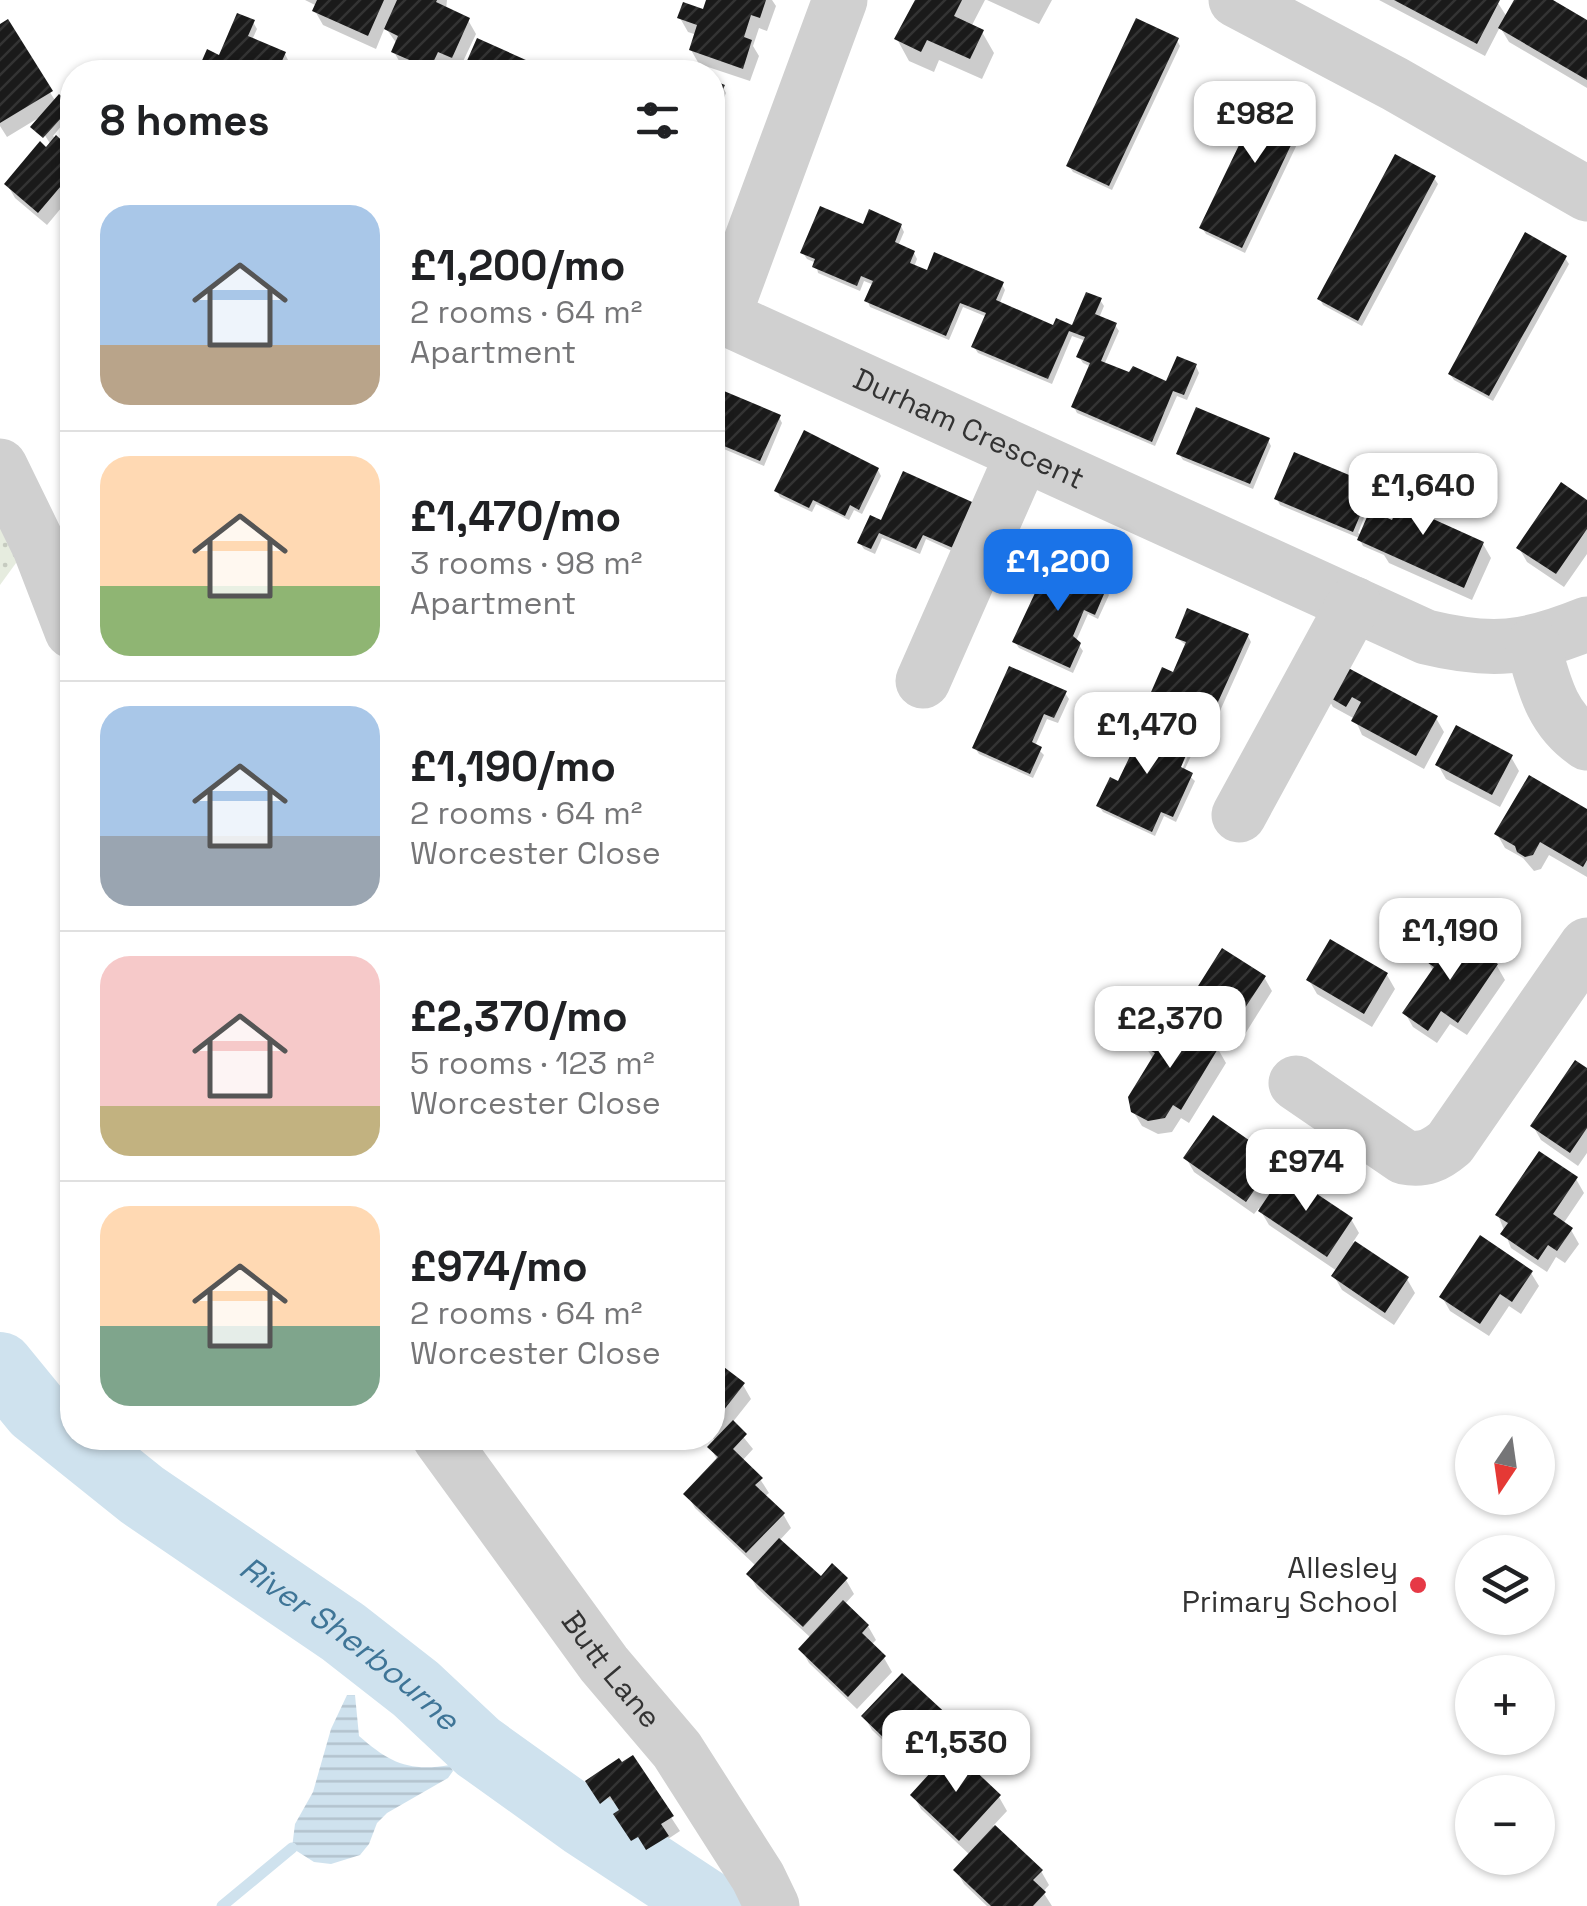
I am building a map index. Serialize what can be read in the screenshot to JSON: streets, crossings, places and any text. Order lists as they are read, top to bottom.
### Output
{
  "streets": {
    "street": ["Durham Crescent", "Butt Lane"]
  },
  "water": ["River Sherbourne"],
  "places": ["Allesley Primary School"],
  "north": "bottom",
  "page": {
    "heading": "8 homes",
    "price": [
      "£982",
      "£1,640",
      "£1,200",
      "£1,470",
      "£1,190",
      "£2,370",
      "£974",
      "£1,530"
    ],
    "list": [
      {
        "name": "£1,200/mo",
        "note": "2 rooms · 64 m² · Apartment"
      },
      {
        "name": "£1,470/mo",
        "note": "3 rooms · 98 m² · Apartment"
      },
      {
        "name": "£1,190/mo",
        "note": "2 rooms · 64 m² · Worcester Close"
      },
      {
        "name": "£2,370/mo",
        "note": "5 rooms · 123 m² · Worcester Close"
      },
      {
        "name": "£974/mo",
        "note": "2 rooms · 64 m² · Worcester Close"
      }
    ],
    "map_buttons": ["+", "−"]
  }
}
